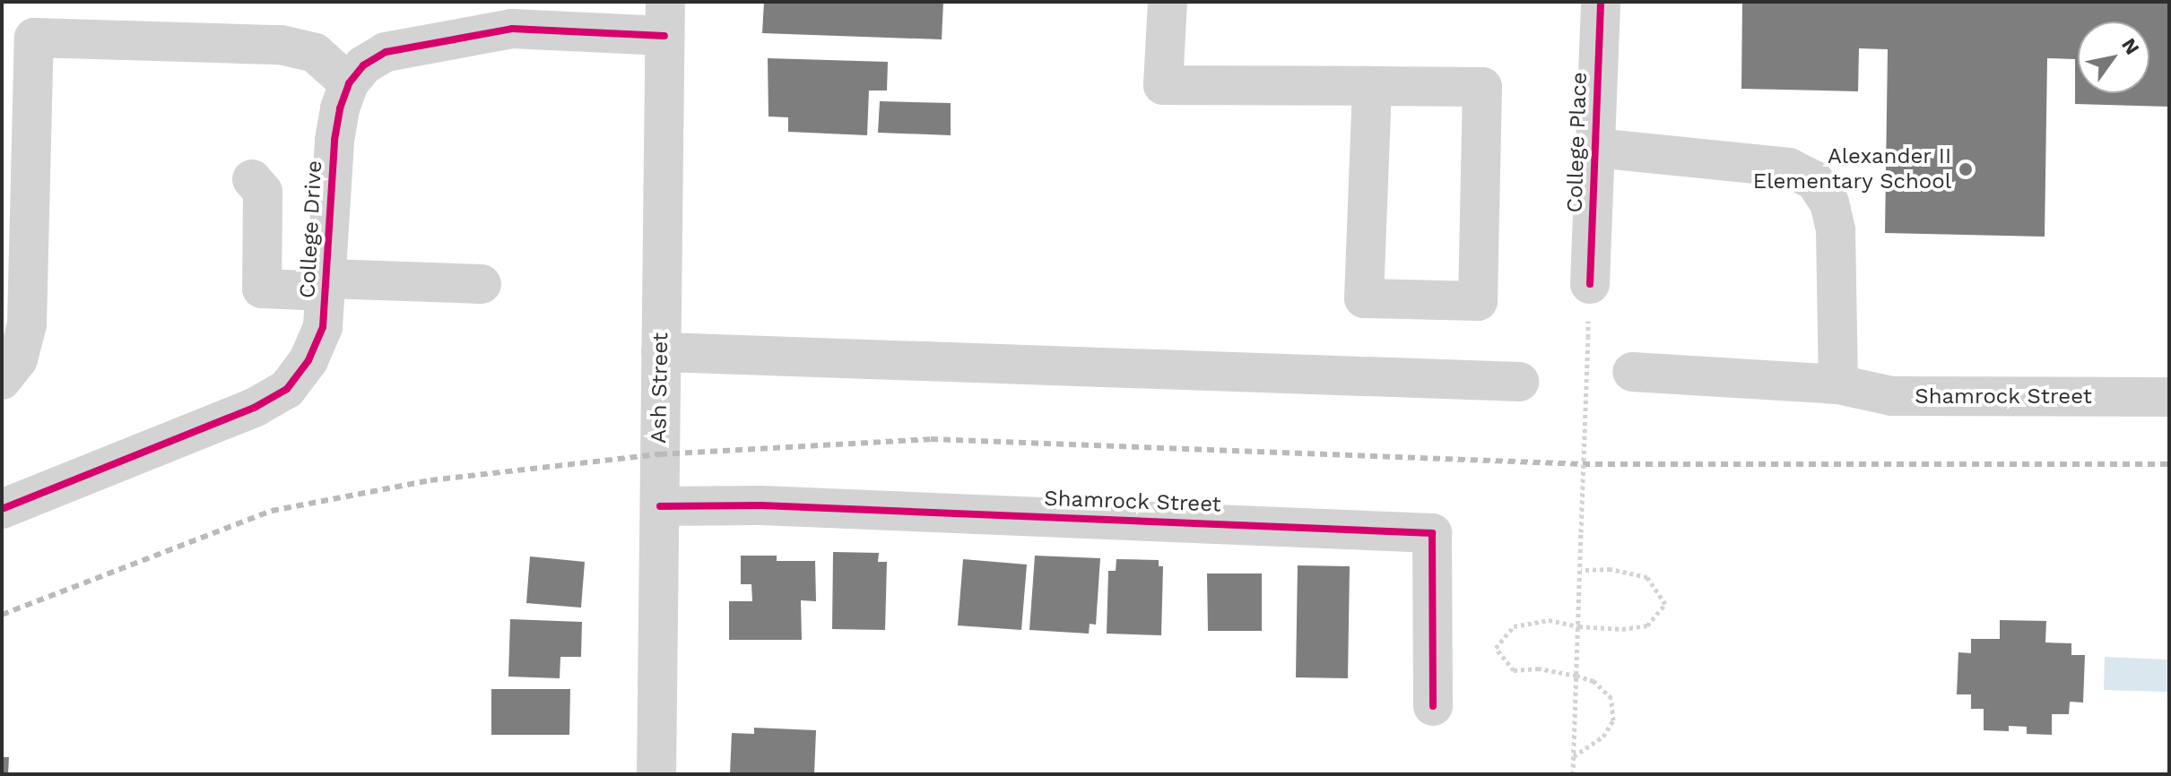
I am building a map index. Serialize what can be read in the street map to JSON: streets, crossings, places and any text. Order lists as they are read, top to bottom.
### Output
{
  "streets": {
    "street": [
      "College Place",
      "College Drive",
      "Ash Street",
      "Shamrock Street"
    ]
  },
  "crossings": [
    ["College Drive", "Ash Street"],
    ["Ash Street", "Shamrock Street"]
  ],
  "places": ["Alexander II Elementary School"],
  "north": "top right"
}
